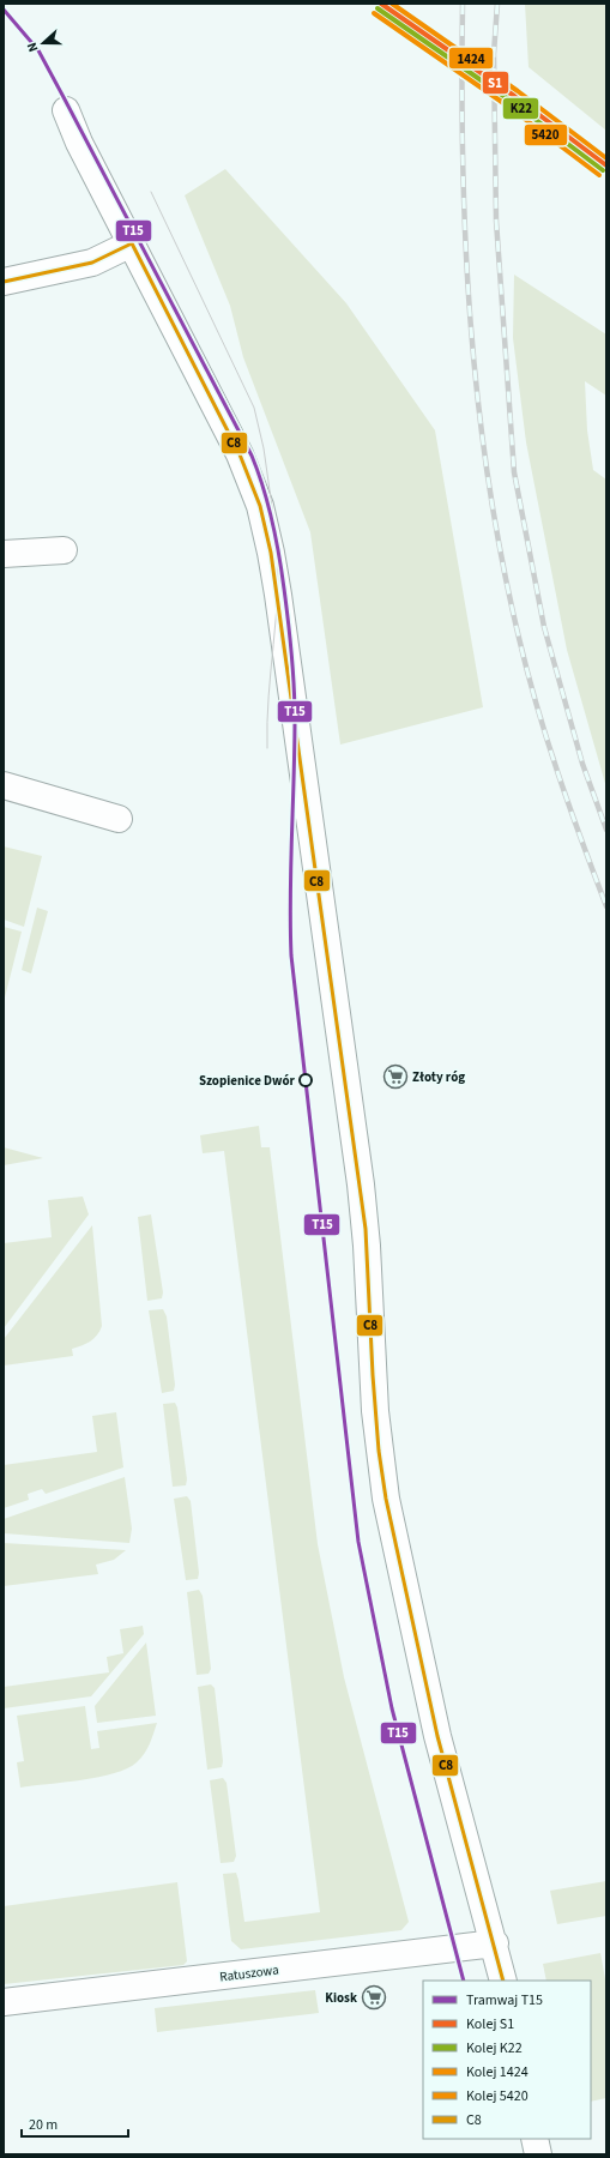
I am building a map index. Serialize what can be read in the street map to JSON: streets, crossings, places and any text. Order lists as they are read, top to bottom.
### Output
{
  "streets": {
    "street": ["Ratuszowa"]
  },
  "places": {
    "supermarket": ["Złoty róg", "Kiosk"],
    "other": ["Szopienice Dwór"]
  },
  "lines": [
    "rail line S1",
    "rail line 1424",
    "rail line K22",
    "tram line T15",
    "rail line 5420",
    "transit line C8"
  ],
  "legend": [
    "Tramwaj T15",
    "Kolej S1",
    "Kolej K22",
    "Kolej 1424",
    "Kolej 5420",
    "C8"
  ],
  "scale_bar": "20 m",
  "north": "left"
}
